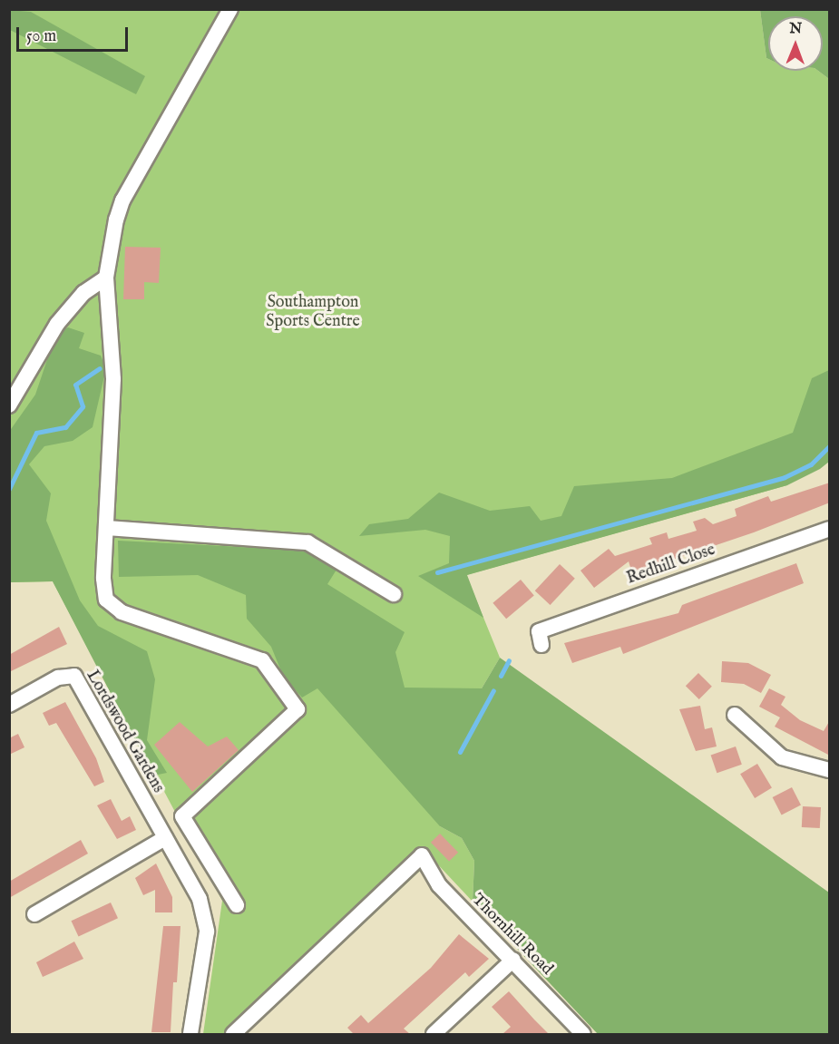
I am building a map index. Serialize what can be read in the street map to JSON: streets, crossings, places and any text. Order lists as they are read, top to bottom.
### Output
{
  "streets": {
    "street": ["Redhill Close", "Lordswood Gardens", "Thornhill Road"]
  },
  "parks": ["Southampton Sports Centre"],
  "scale_bar": "50 m",
  "north": "top"
}
